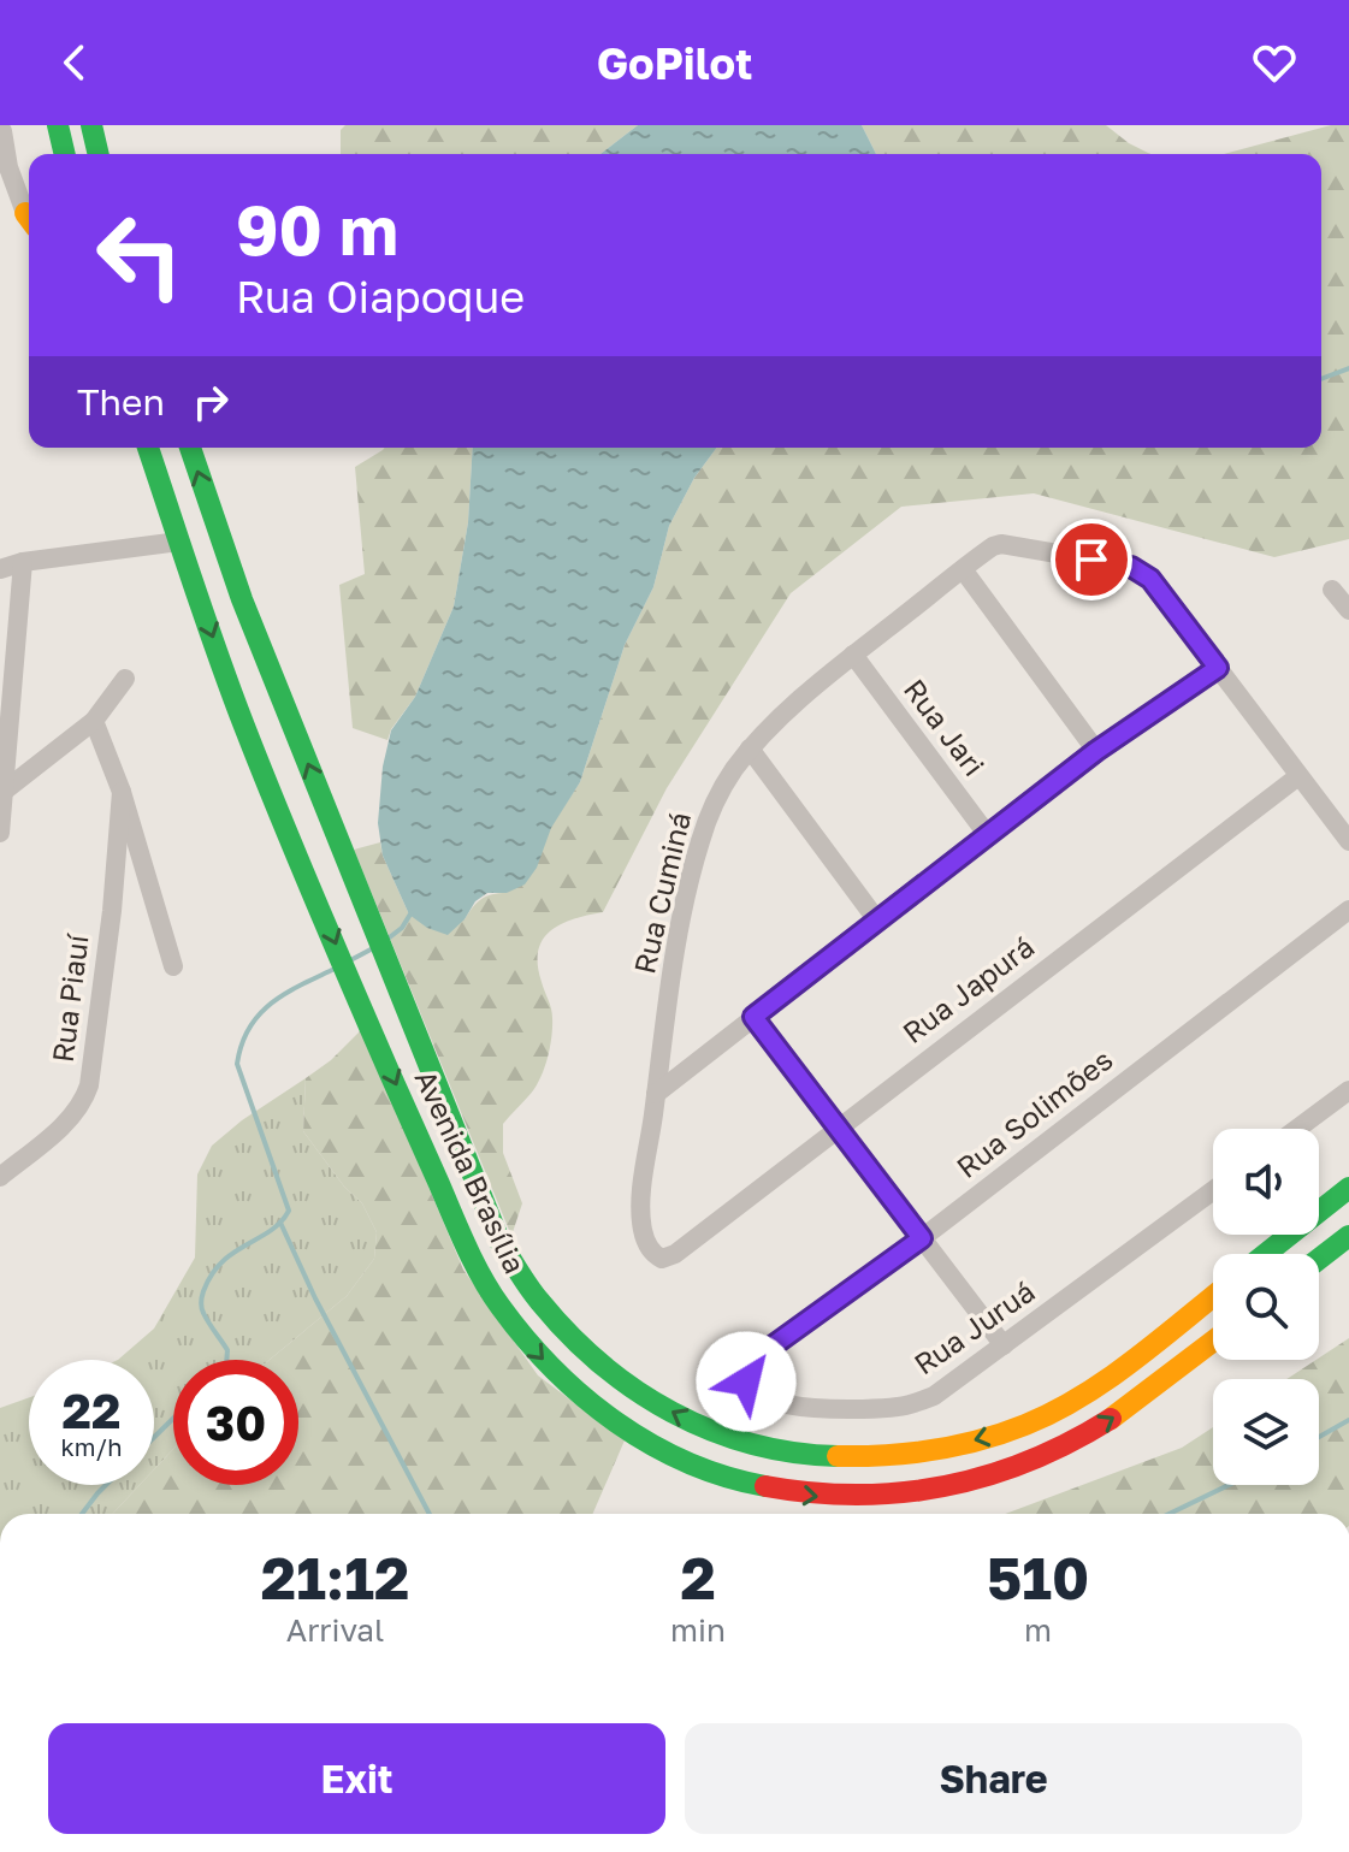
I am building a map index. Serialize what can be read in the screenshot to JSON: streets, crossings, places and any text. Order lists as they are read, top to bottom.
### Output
{
  "streets": {
    "street": [
      "Rua Jari",
      "Rua Cuminá",
      "Rua Japurá",
      "Rua Piauí",
      "Rua Solimões",
      "Avenida Brasília",
      "Rua Juruá"
    ]
  },
  "crossings": [
    ["Rua Jari", "Rua Cuminá"],
    ["Rua Cuminá", "Rua Japurá"],
    ["Rua Solimões", "Rua Juruá"]
  ],
  "page": {
    "header": "GoPilot",
    "turn": ["90 m", "Rua Oiapoque"],
    "then": "Then",
    "speed": "22 km/h",
    "limit": "30",
    "eta": [
      "21:12",
      "Arrival",
      "2",
      "min",
      "510",
      "m"
    ],
    "buttons": ["Exit", "Share"]
  }
}
